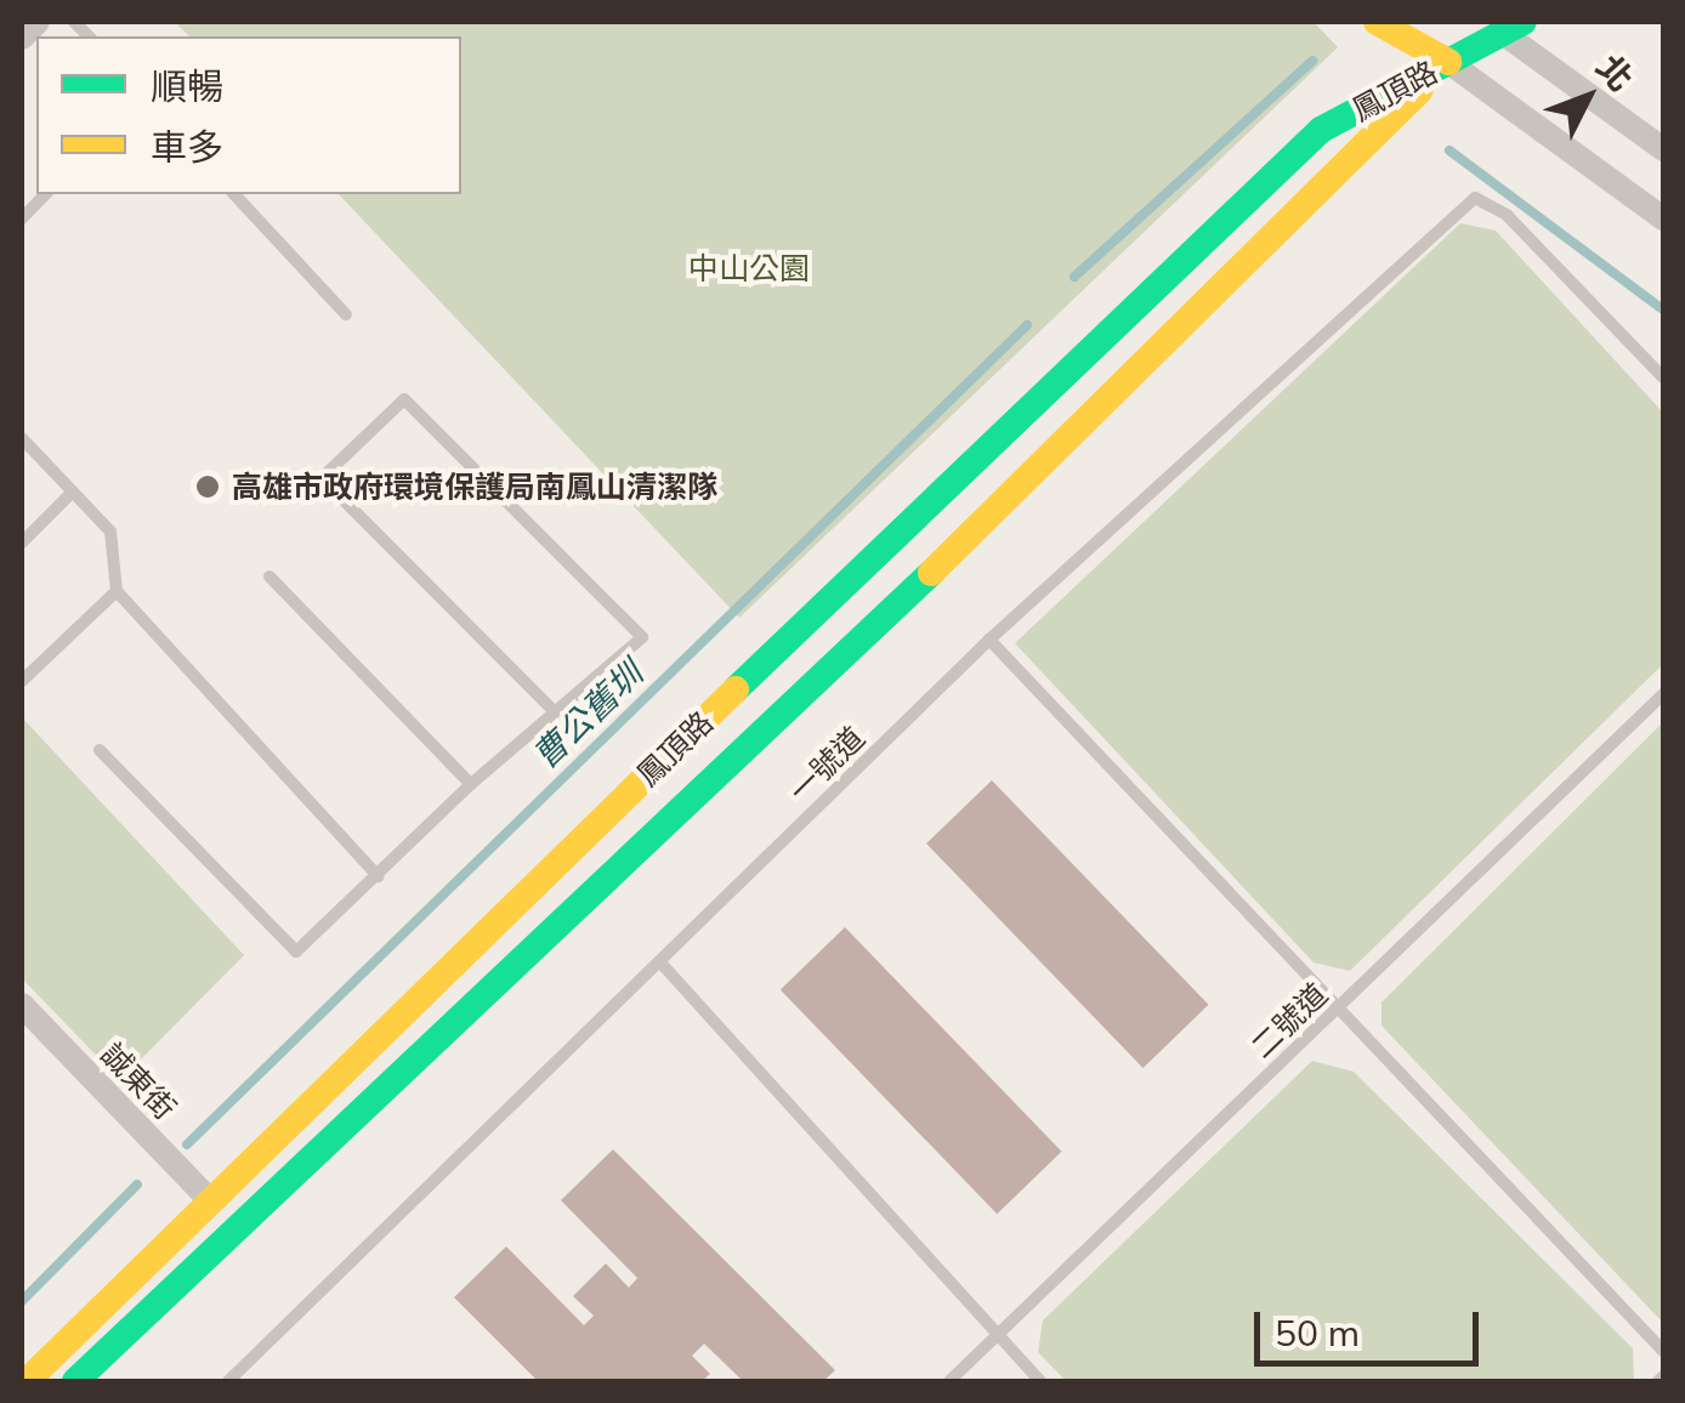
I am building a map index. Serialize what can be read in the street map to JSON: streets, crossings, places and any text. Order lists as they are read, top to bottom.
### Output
{
  "streets": {
    "main road": ["鳳頂路"],
    "street": ["誠東街"],
    "lane": ["一號道", "二號道"]
  },
  "crossings": [
    ["鳳頂路", "誠東街"]
  ],
  "water": ["曹公舊圳"],
  "parks": ["中山公園"],
  "places": ["高雄市政府環境保護局南鳳山清潔隊"],
  "legend": ["順暢", "車多"],
  "scale_bar": "50 m",
  "north": "top right"
}
